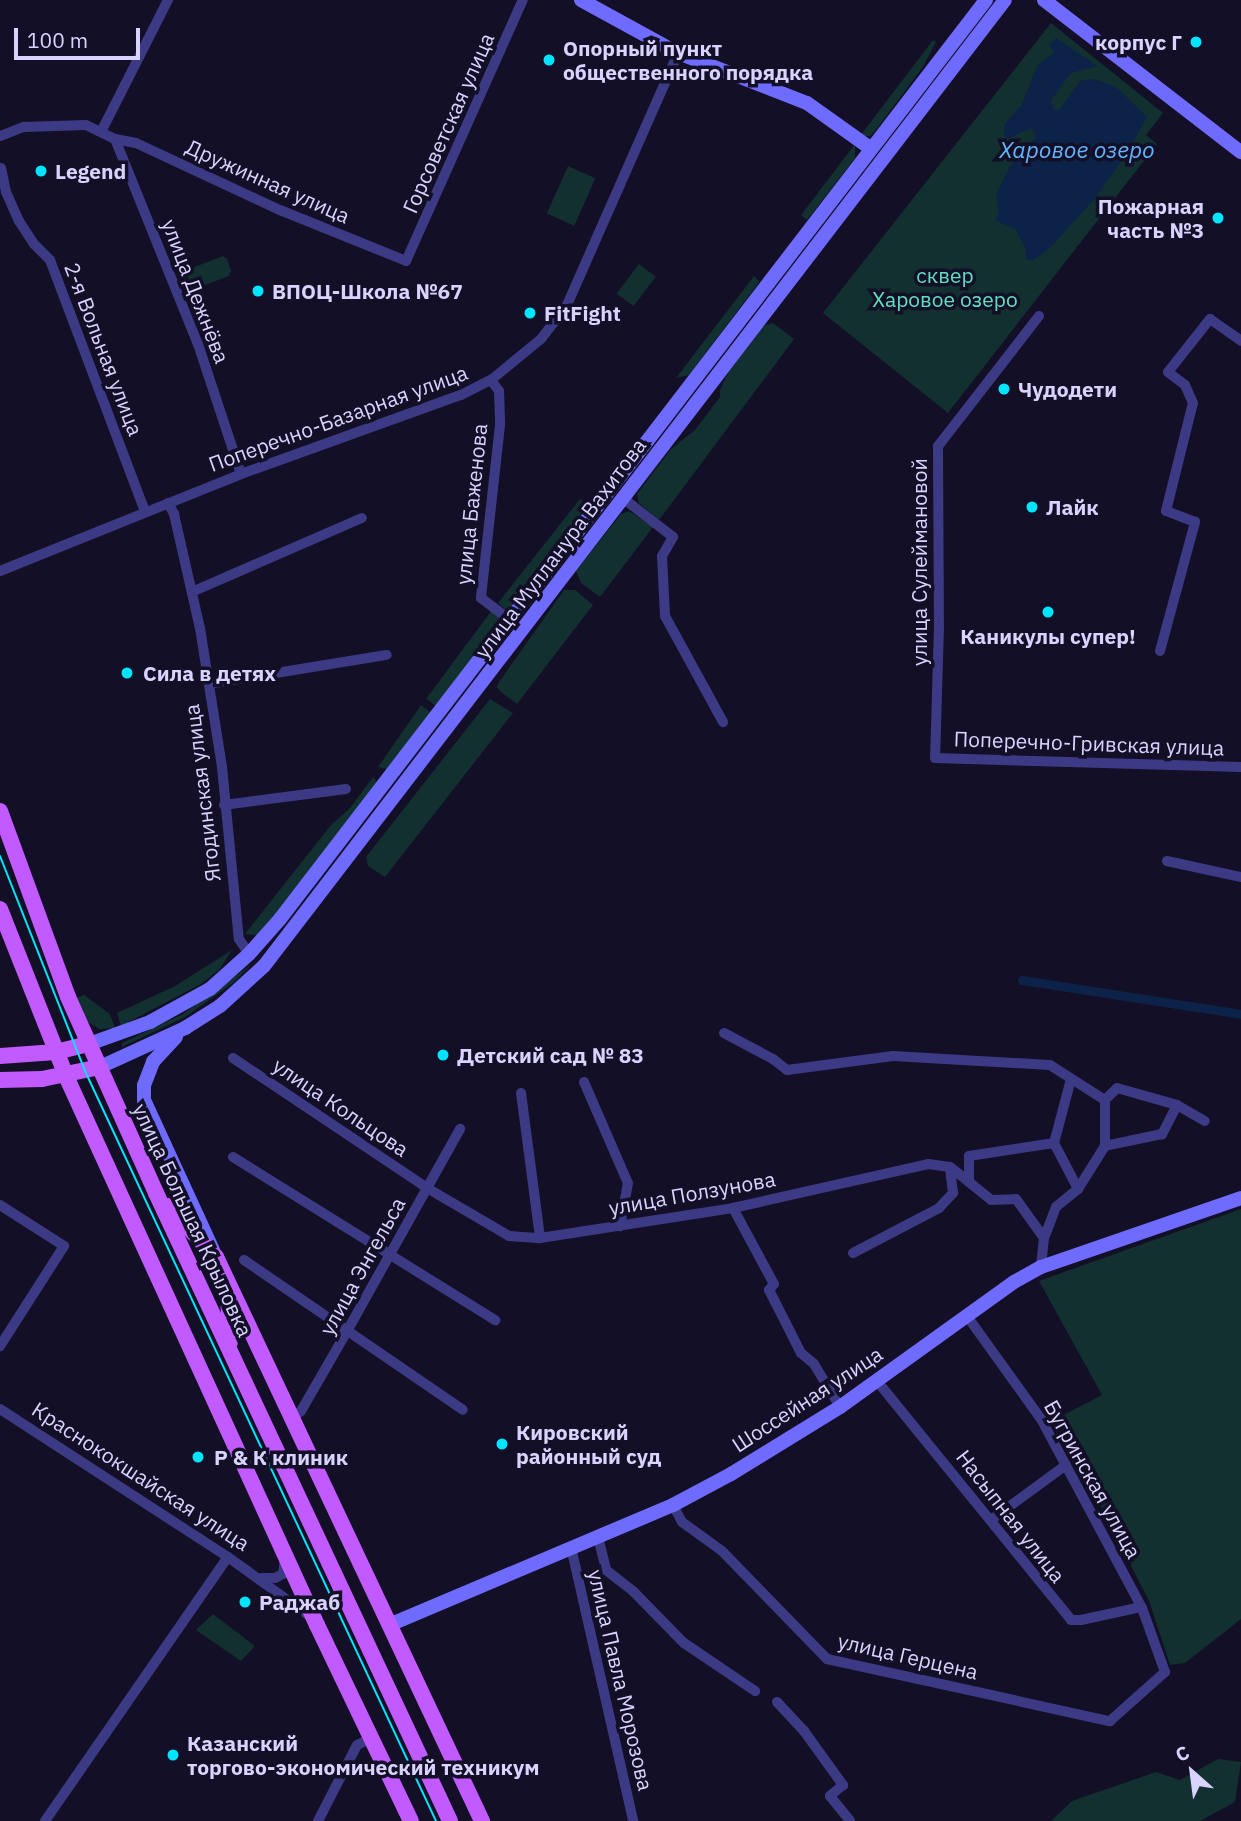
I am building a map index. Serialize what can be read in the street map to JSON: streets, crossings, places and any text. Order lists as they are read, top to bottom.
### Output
{
  "streets": {
    "main road": [
      "улица Мулланура Вахитова",
      "улица Большая Крыловка",
      "Шоссейная улица",
      "Краснококшайская улица"
    ],
    "street": [
      "Горсоветская улица",
      "Дружинная улица",
      "улица Дежнёва",
      "2-я Вольная улица",
      "Поперечно-Базарная улица",
      "улица Баженова",
      "улица Сулеймановой",
      "Поперечно-Гривская улица",
      "Ягодинская улица",
      "улица Кольцова",
      "улица Ползунова",
      "улица Энгельса",
      "Бугринская улица",
      "Насыпная улица",
      "улица Герцена",
      "улица Павла Морозова"
    ]
  },
  "crossings": [
    ["Горсоветская улица", "Дружинная улица"],
    ["Дружинная улица", "улица Дежнёва"],
    ["улица Дежнёва", "Поперечно-Базарная улица"],
    ["2-я Вольная улица", "Поперечно-Базарная улица"],
    ["Поперечно-Базарная улица", "улица Баженова"],
    ["Поперечно-Базарная улица", "Ягодинская улица"],
    ["улица Баженова", "улица Мулланура Вахитова"],
    ["улица Мулланура Вахитова", "Ягодинская улица"],
    ["улица Мулланура Вахитова", "улица Большая Крыловка"],
    ["улица Сулеймановой", "Поперечно-Гривская улица"],
    ["улица Кольцова", "улица Ползунова"],
    ["улица Кольцова", "улица Энгельса"],
    ["улица Ползунова", "улица Энгельса"],
    ["Шоссейная улица", "Бугринская улица"],
    ["Шоссейная улица", "Насыпная улица"],
    ["Шоссейная улица", "улица Герцена"],
    ["Шоссейная улица", "улица Павла Морозова"],
    ["Бугринская улица", "Насыпная улица"],
    ["Бугринская улица", "улица Герцена"]
  ],
  "water": ["Харовое озеро"],
  "parks": ["сквер Харовое озеро"],
  "places": [
    "корпус Г",
    "Опорный пункт общественного порядка",
    "Legend",
    "Пожарная часть №3",
    "ВПОЦ-Школа №67",
    "FitFight",
    "Чудодети",
    "Лайк",
    "Каникулы супер!",
    "Сила в детях",
    "Детский сад № 83",
    "Кировский районный суд",
    "Р & К клиник",
    "Раджаб",
    "Казанский торгово-экономический техникум"
  ],
  "scale_bar": "100 m",
  "north": "top left"
}
